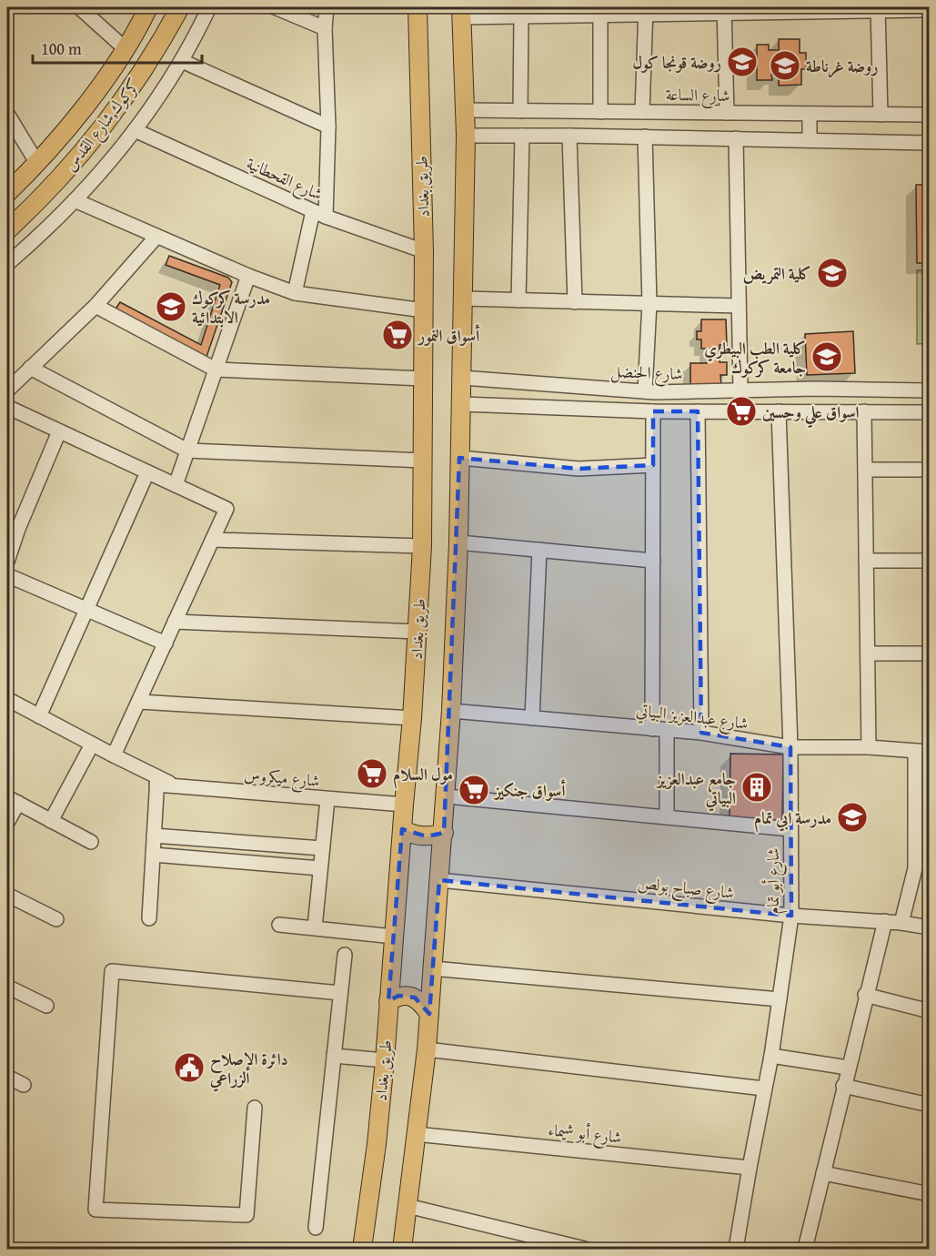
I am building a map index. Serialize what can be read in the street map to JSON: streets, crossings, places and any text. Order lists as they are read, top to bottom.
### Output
{
  "streets": {
    "main road": ["كركوك,شارع القدس", "طريق بغداد"],
    "street": [
      "شارع الساعة",
      "شارع القحطانية",
      "شارع الحنضل",
      "شارع عبدالعزيز البياتي",
      "شارع ميكروس",
      "شارع أبو تمام",
      "شارع صباح بولص",
      "شارع أبو شيماء"
    ]
  },
  "crossings": [
    ["شارع القحطانية", "طريق بغداد"],
    ["طريق بغداد", "شارع ميكروس"],
    ["شارع عبدالعزيز البياتي", "شارع أبو تمام"],
    ["شارع أبو تمام", "شارع صباح بولص"],
    ["شارع أبو تمام", "شارع أبو شيماء"]
  ],
  "places": {
    "school or university": [
      "روضة قونجا كول",
      "روضة غرناطة",
      "كلية التمريض",
      "مدرسة كركوك الابتدائية",
      "كلية الطب البيطري جامعة كركوك",
      "مدرسة ابي تمام"
    ],
    "supermarket": [
      "أسواق النمور",
      "اسواق علي وحسين",
      "مول السلام",
      "أسواق جنكيز"
    ],
    "building": ["جامع عبدالعزيز البياتي"],
    "public building": ["دائرة الإصلاح الزراعي"]
  },
  "scale_bar": "100 m"
}
